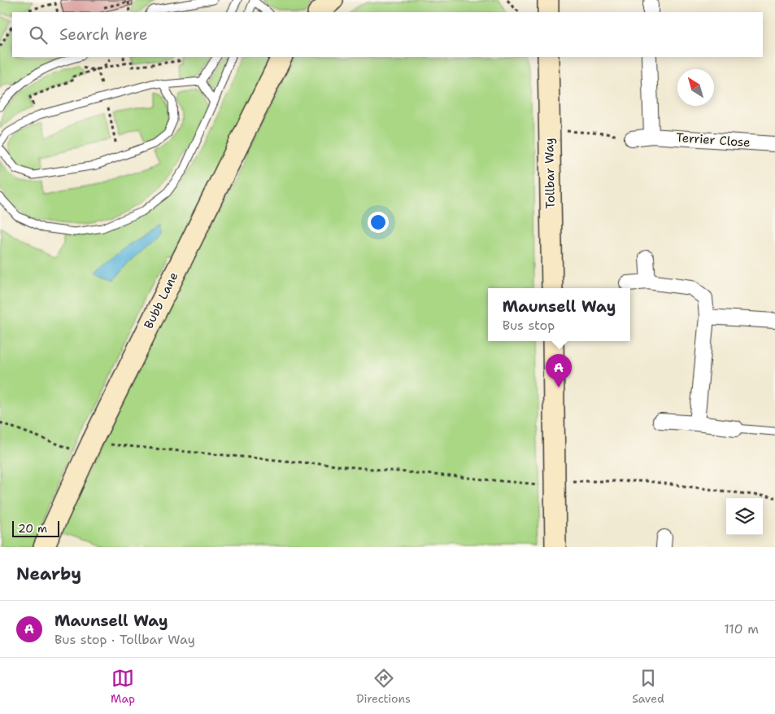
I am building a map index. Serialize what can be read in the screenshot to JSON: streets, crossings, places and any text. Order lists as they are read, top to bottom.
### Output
{
  "streets": {
    "street": ["Terrier Close", "Tollbar Way", "Bubb Lane"]
  },
  "scale_bar": "20 m",
  "north": "top left",
  "page": {
    "search": "Search here",
    "popup": ["Maunsell Way", "Bus stop"],
    "pins": "A",
    "scale": "20 m",
    "heading": "Nearby",
    "list": [
      {
        "mark": "A",
        "name": "Maunsell Way",
        "note": "Bus stop · Tollbar Way",
        "value": "110 m"
      }
    ],
    "nav": ["Map", "Directions", "Saved"]
  }
}
